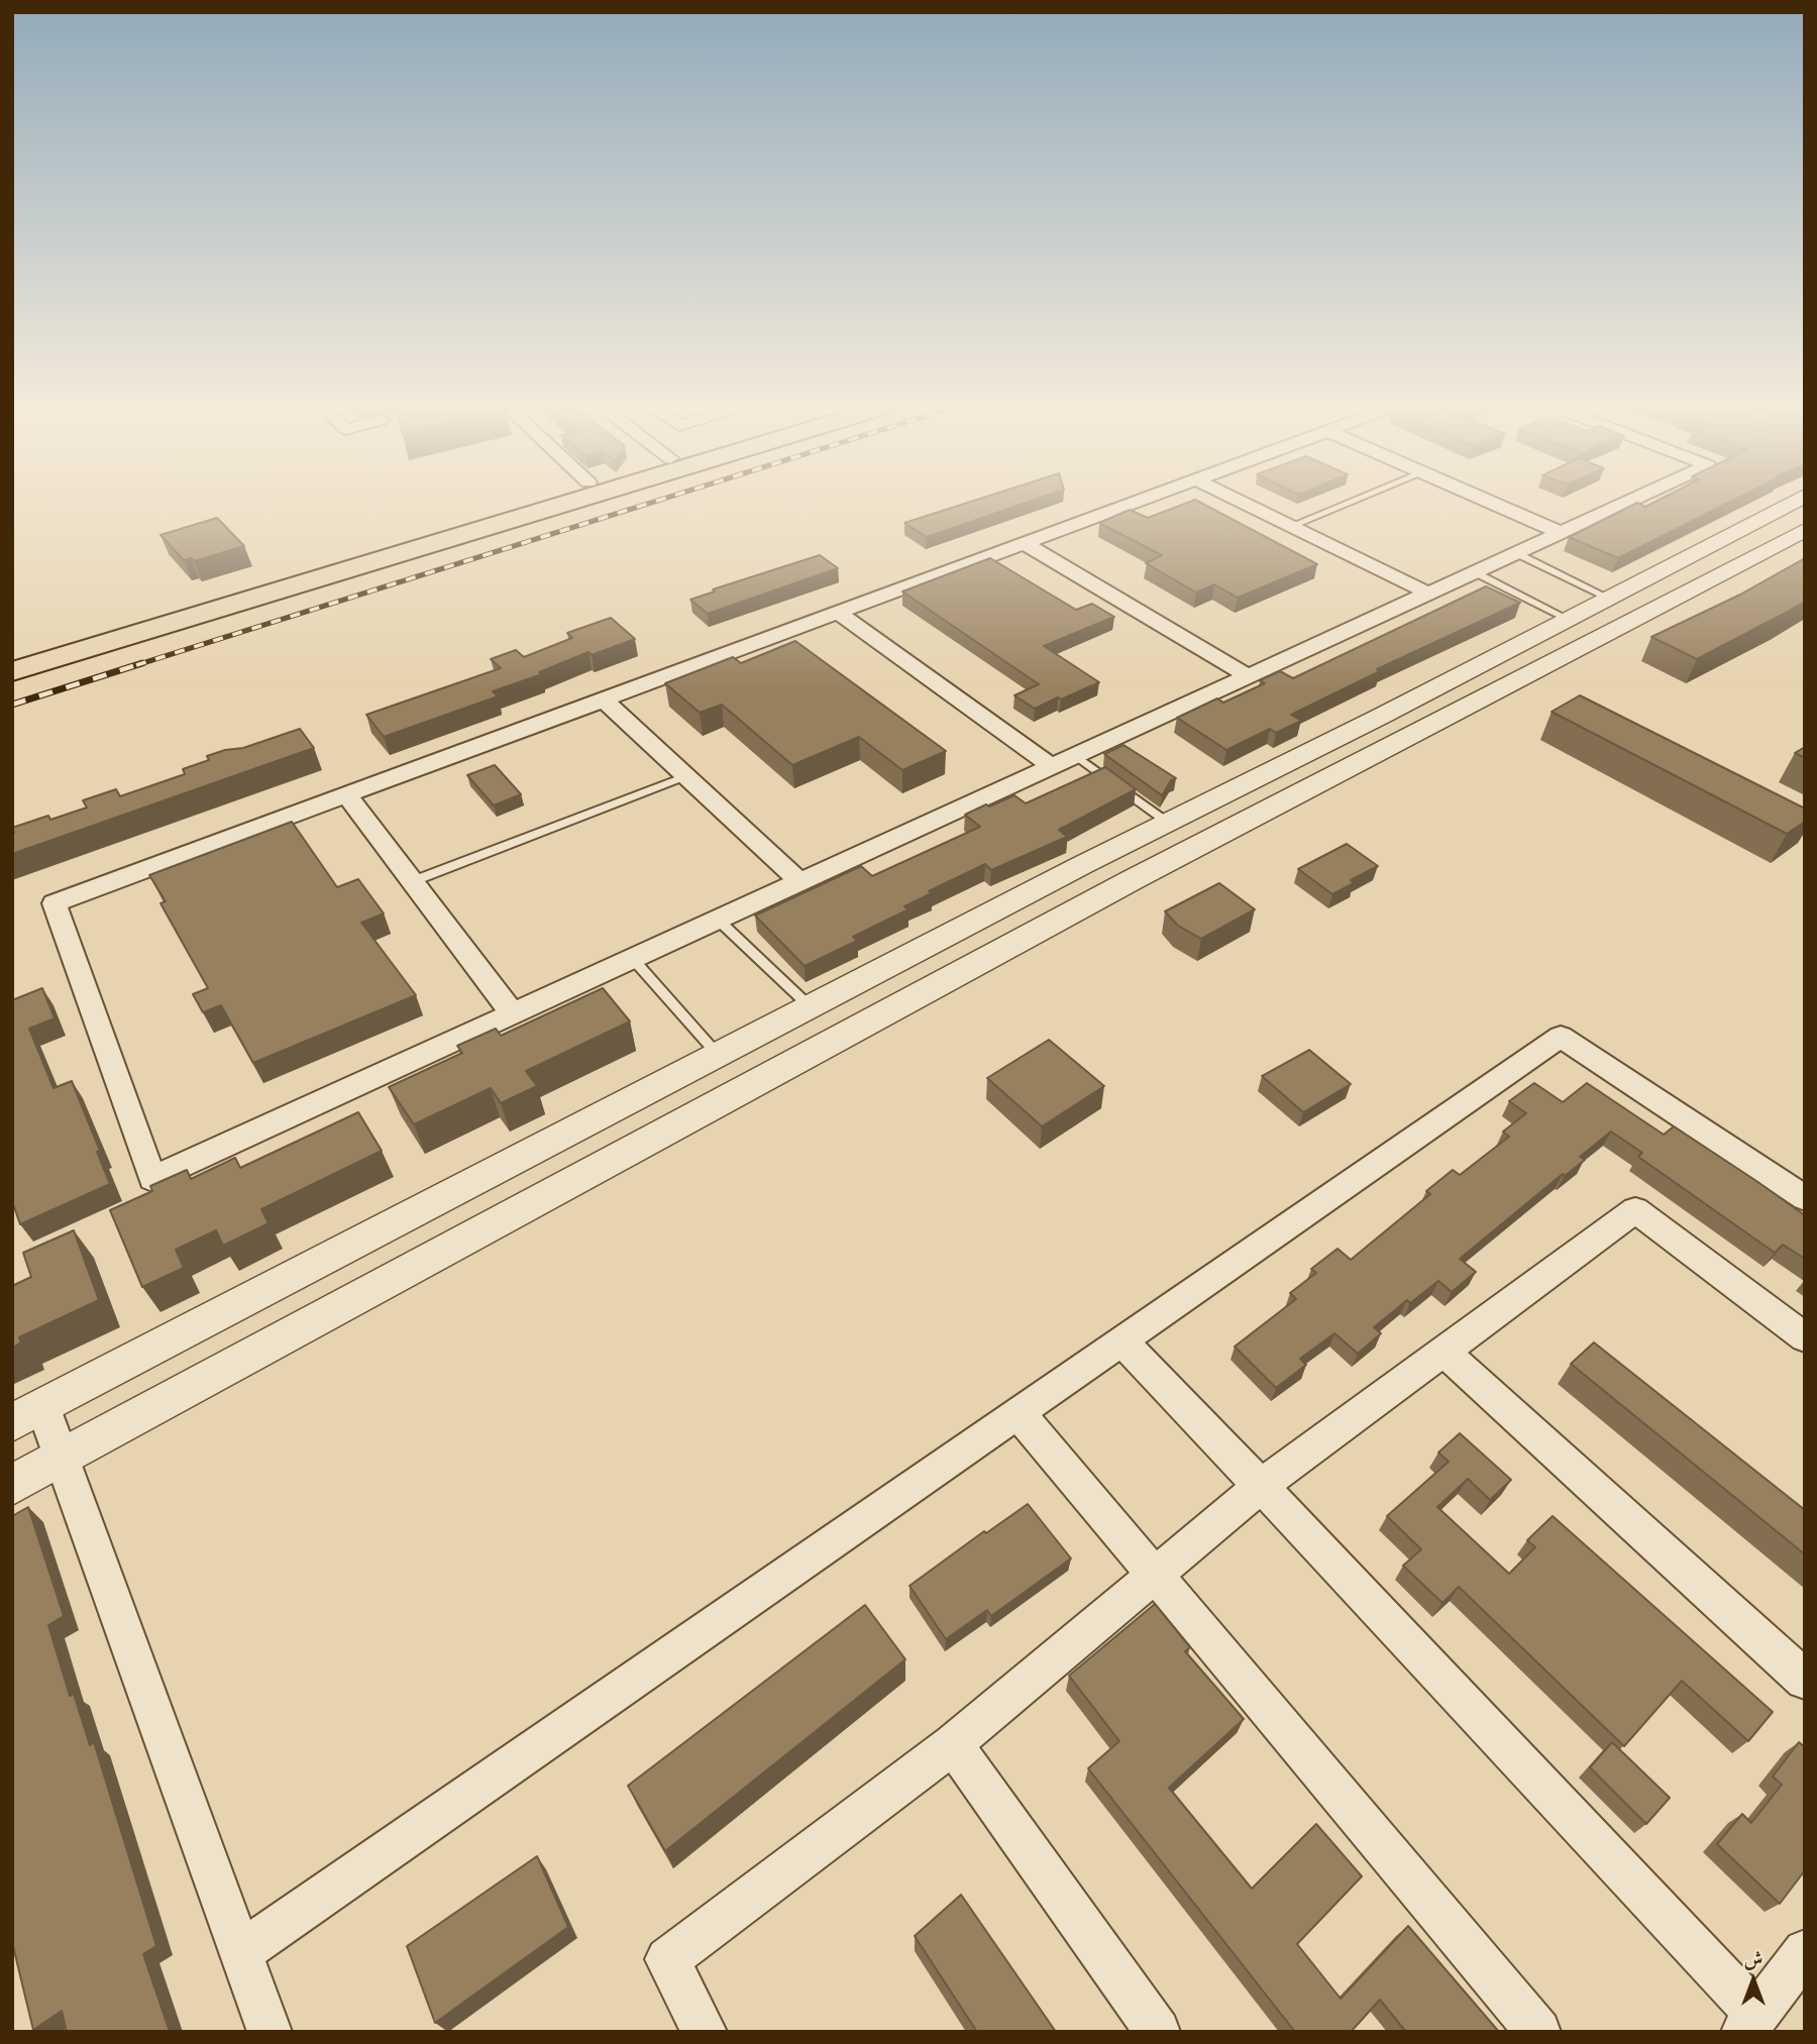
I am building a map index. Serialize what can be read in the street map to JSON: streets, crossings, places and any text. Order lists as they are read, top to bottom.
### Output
{
  "north": "top"
}
